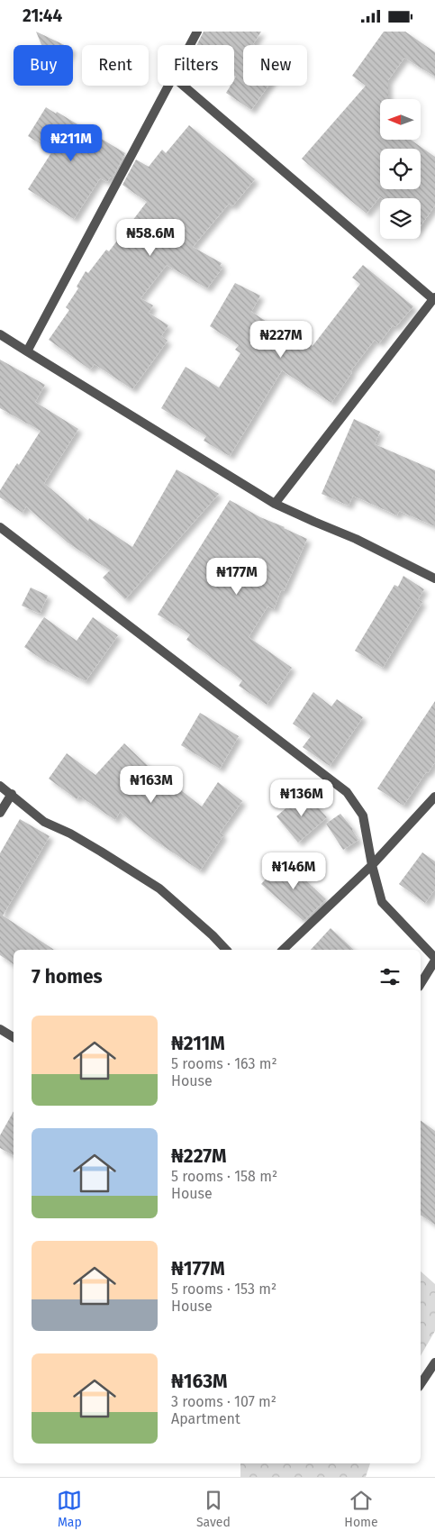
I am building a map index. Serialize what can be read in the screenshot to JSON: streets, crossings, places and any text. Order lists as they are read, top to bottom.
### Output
{
  "north": "left",
  "page": {
    "status": "21:44",
    "chip": [
      "Buy",
      "Rent",
      "Filters",
      "New"
    ],
    "price": [
      "₦211M",
      "₦58.6M",
      "₦227M",
      "₦177M",
      "₦163M",
      "₦136M",
      "₦146M"
    ],
    "heading": "7 homes",
    "list": [
      {
        "name": "₦211M",
        "note": "5 rooms · 163 m² · House"
      },
      {
        "name": "₦227M",
        "note": "5 rooms · 158 m² · House"
      },
      {
        "name": "₦177M",
        "note": "5 rooms · 153 m² · House"
      },
      {
        "name": "₦163M",
        "note": "3 rooms · 107 m² · Apartment"
      }
    ],
    "tabs": ["Map", "Saved", "Home"]
  }
}
